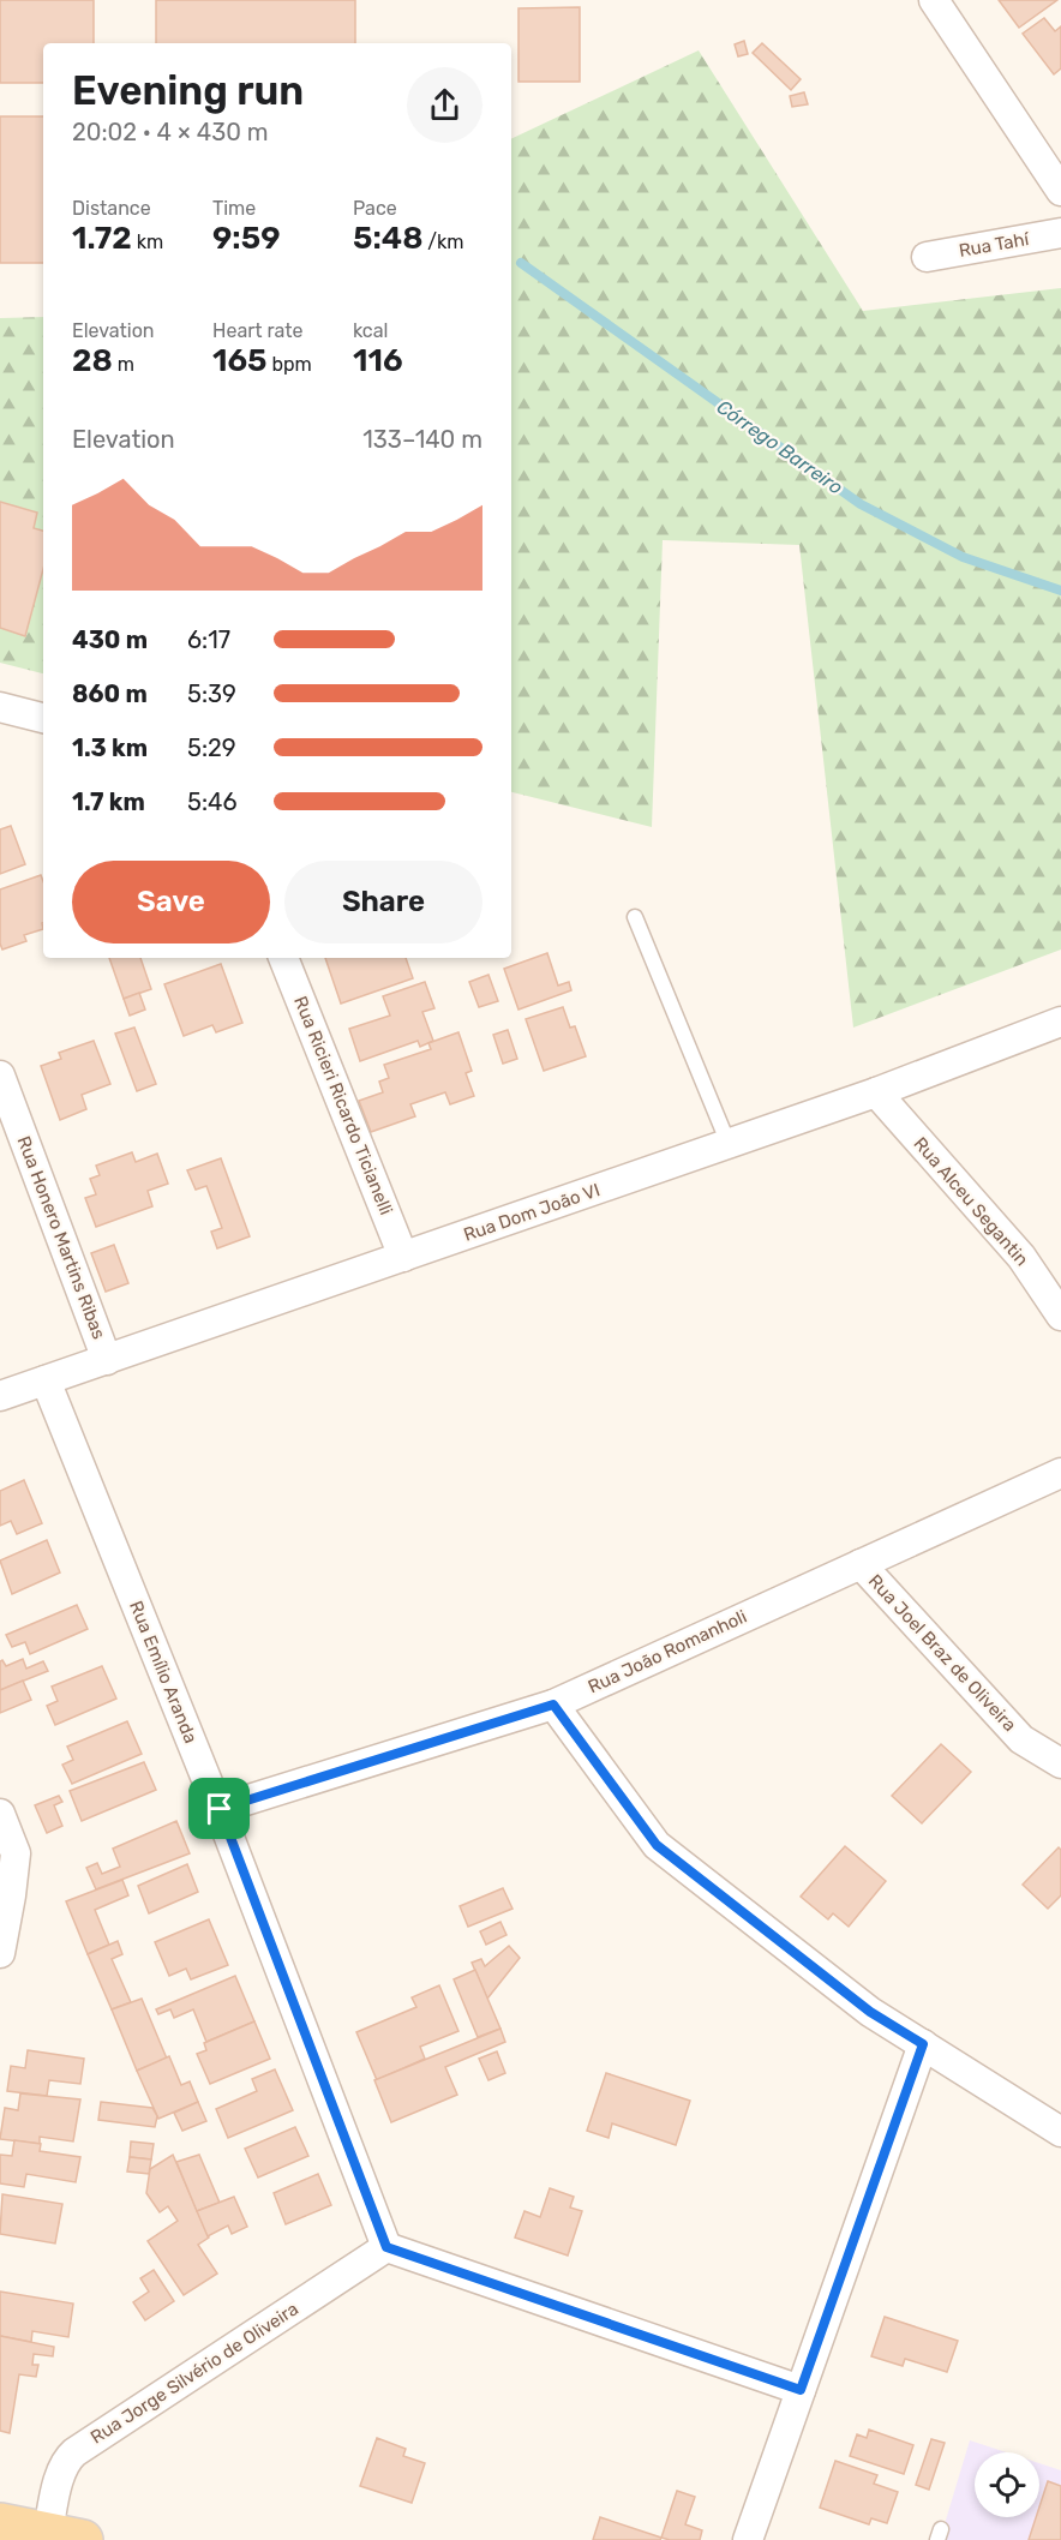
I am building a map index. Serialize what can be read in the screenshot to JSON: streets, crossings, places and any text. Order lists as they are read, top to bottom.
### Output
{
  "streets": {
    "street": [
      "Rua Tahí",
      "Rua Ricieri Ricardo Ticianelli",
      "Rua Alceu Segantin",
      "Rua Dom João VI",
      "Rua Honero Martins Ribas",
      "Rua João Romanholi",
      "Rua Joel Braz de Oliveira",
      "Rua Emílio Aranda",
      "Rua Jorge Silvério de Oliveira"
    ]
  },
  "crossings": [
    ["Rua Ricieri Ricardo Ticianelli", "Rua Dom João VI"],
    ["Rua Alceu Segantin", "Rua Dom João VI"],
    ["Rua Dom João VI", "Rua Honero Martins Ribas"],
    ["Rua Dom João VI", "Rua Emílio Aranda"],
    ["Rua João Romanholi", "Rua Joel Braz de Oliveira"],
    ["Rua João Romanholi", "Rua Emílio Aranda"],
    ["Rua Emílio Aranda", "Rua Jorge Silvério de Oliveira"]
  ],
  "water": ["Córrego Barreiro"],
  "page": {
    "heading": ["Evening run", "20:02 · 4 × 430 m"],
    "stats": [
      ["Distance", "1.72 km"],
      ["Time", "9:59"],
      ["Pace", "5:48 /km"],
      ["Elevation", "28 m"],
      ["Heart rate", "165 bpm"],
      ["kcal", "116"]
    ],
    "chart": ["Elevation", "133–140 m"],
    "list": [
      {
        "name": "430 m",
        "note": "6:17"
      },
      {
        "name": "860 m",
        "note": "5:39"
      },
      {
        "name": "1.3 km",
        "note": "5:29"
      },
      {
        "name": "1.7 km",
        "note": "5:46"
      }
    ],
    "buttons": ["Save", "Share"]
  }
}
